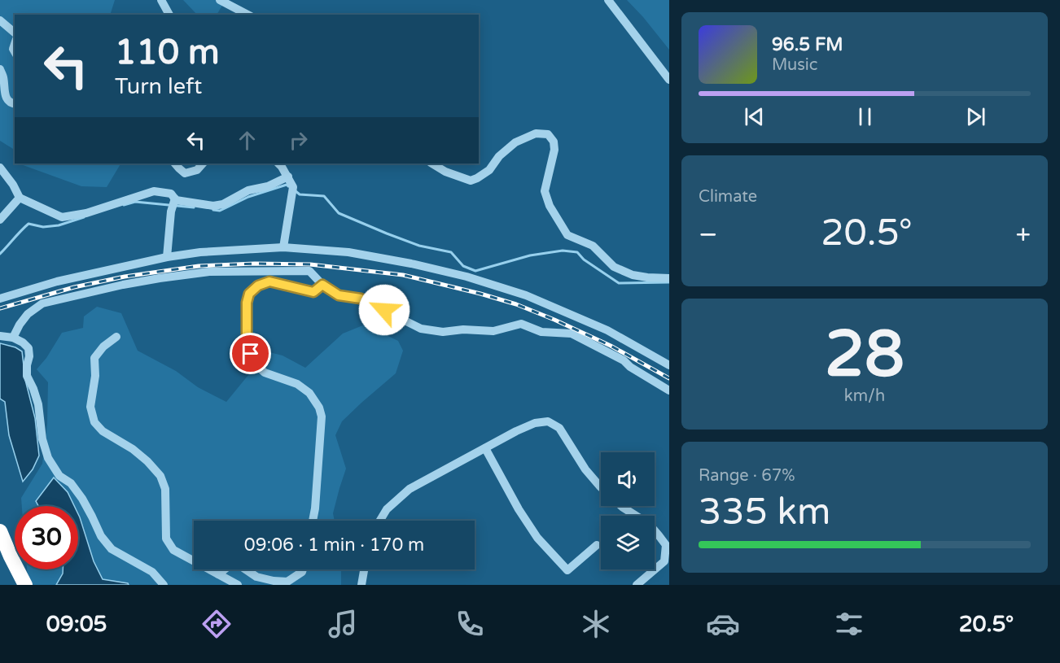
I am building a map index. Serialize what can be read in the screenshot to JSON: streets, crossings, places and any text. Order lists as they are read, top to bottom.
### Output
{
  "page": {
    "turn": ["110 m", "Turn left"],
    "song": ["96.5 FM", "Music"],
    "tile": [
      "Climate",
      ["28", "km/h"],
      ["Range · 67%", "335 km"]
    ],
    "heat": ["−", "20.5°", "+"],
    "limit": "30",
    "trip": "09:06 · 1 min · 170 m",
    "tabs": ["09:05", "20.5°"]
  }
}
